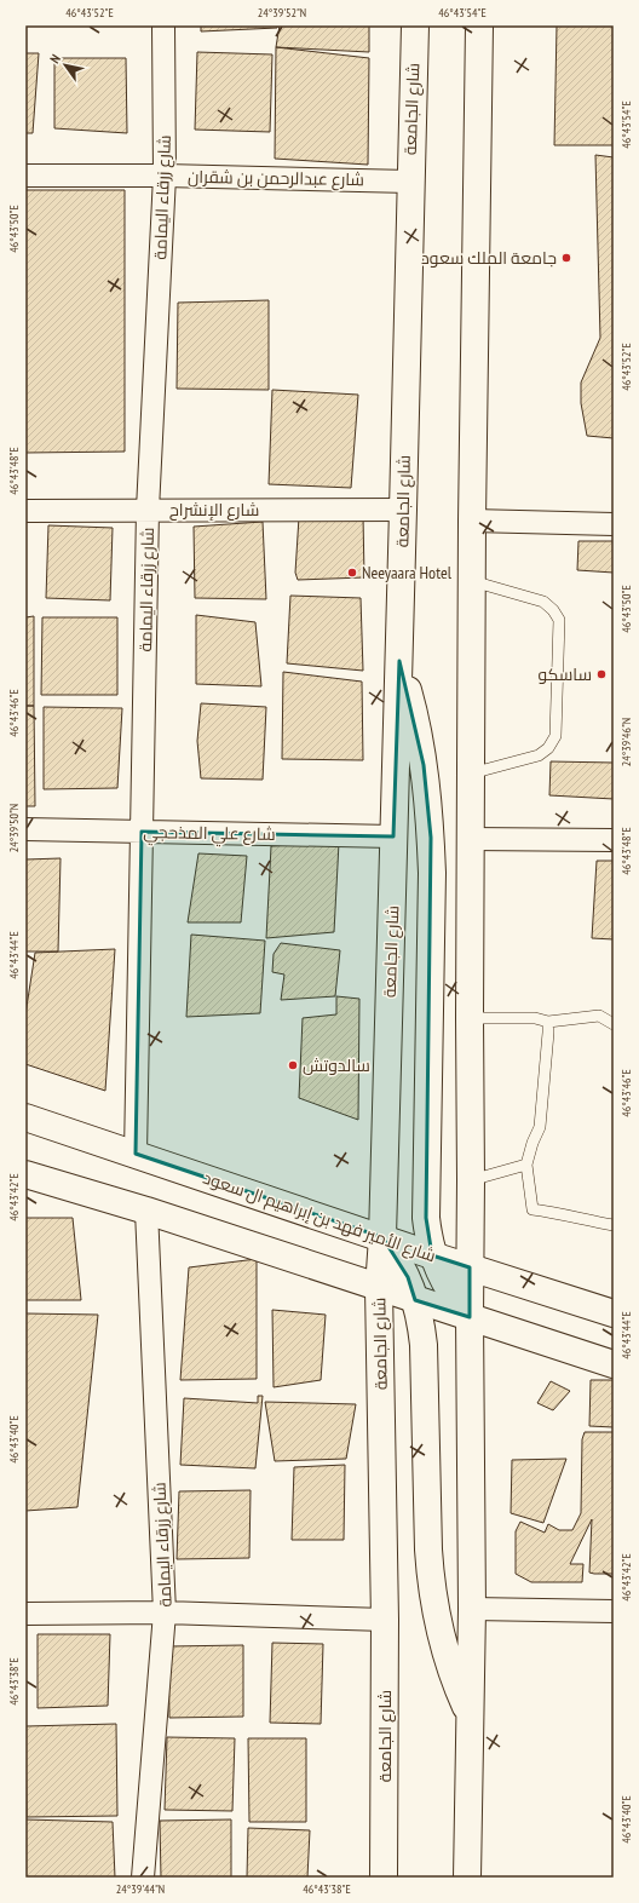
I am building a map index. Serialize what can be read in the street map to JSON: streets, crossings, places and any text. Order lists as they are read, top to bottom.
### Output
{
  "streets": {
    "main road": ["شارع الجامعة", "شارع الأمير فهد بن إبراهيم ال سعود"],
    "street": [
      "شارع عبدالرحمن بن شقران",
      "شارع زرقاء اليمامة",
      "شارع الإنشراح",
      "شارع علي المذحجي"
    ]
  },
  "crossings": [
    ["شارع الجامعة", "شارع عبدالرحمن بن شقران"],
    ["شارع الجامعة", "شارع الإنشراح"],
    ["شارع الجامعة", "شارع علي المذحجي"],
    ["شارع الجامعة", "شارع الأمير فهد بن إبراهيم ال سعود"],
    ["شارع عبدالرحمن بن شقران", "شارع زرقاء اليمامة"],
    ["شارع زرقاء اليمامة", "شارع الإنشراح"],
    ["شارع زرقاء اليمامة", "شارع علي المذحجي"],
    ["شارع زرقاء اليمامة", "شارع الأمير فهد بن إبراهيم ال سعود"]
  ],
  "places": [
    "جامعة الملك سعود",
    "Neeyaara Hotel",
    "ساسكو",
    "سالدوتش"
  ],
  "north": "top left",
  "coordinates": [
    "46°43'52\"E",
    "24°39'52\"N",
    "46°43'54\"E",
    "46°43'50\"E",
    "46°43'48\"E",
    "46°43'46\"E",
    "24°39'46\"N",
    "24°39'50\"N",
    "46°43'44\"E",
    "46°43'42\"E",
    "46°43'40\"E",
    "46°43'38\"E",
    "24°39'44\"N"
  ]
}
